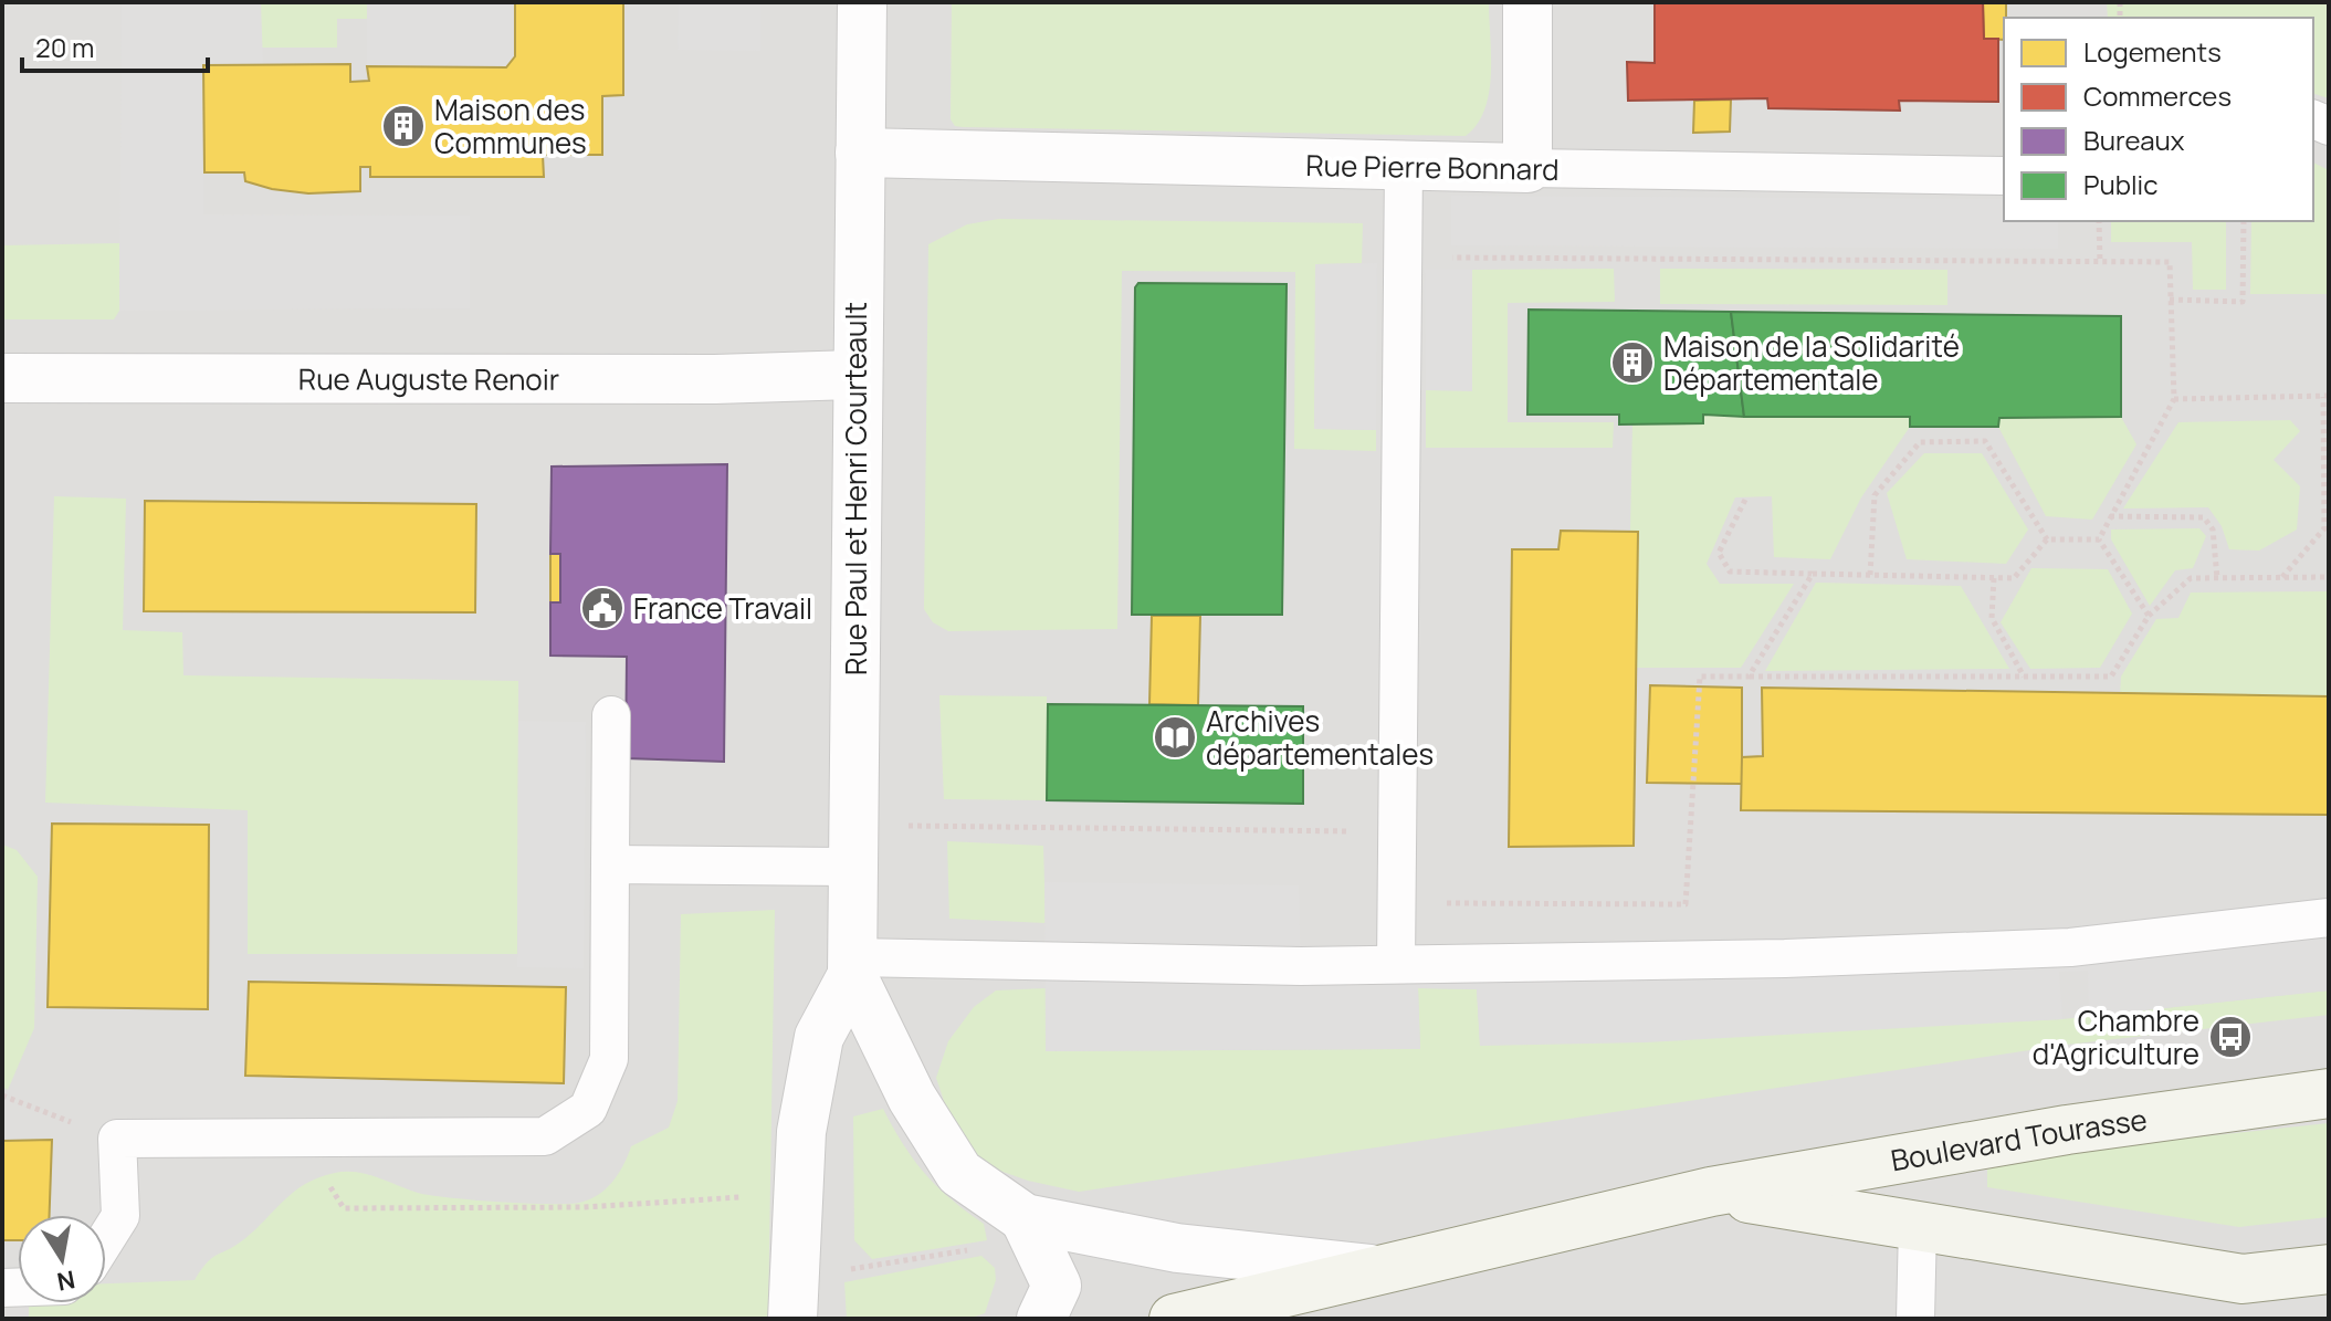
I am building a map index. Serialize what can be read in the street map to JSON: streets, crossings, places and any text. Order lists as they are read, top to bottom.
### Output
{
  "streets": {
    "main road": ["Boulevard Tourasse"],
    "street": ["Rue Pierre Bonnard", "Rue Auguste Renoir", "Rue Paul et Henri Courteault"]
  },
  "crossings": [
    ["Rue Pierre Bonnard", "Rue Paul et Henri Courteault"],
    ["Rue Auguste Renoir", "Rue Paul et Henri Courteault"],
    ["Rue Paul et Henri Courteault", "Boulevard Tourasse"]
  ],
  "places": {
    "building": ["Maison des Communes", "Maison de la Solidarité Départementale"],
    "public building": ["France Travail"],
    "library": ["Archives départementales"],
    "bus stop": ["Chambre d'Agriculture"]
  },
  "legend": [
    "Logements",
    "Commerces",
    "Bureaux",
    "Public"
  ],
  "scale_bar": "20 m",
  "north": "bottom"
}
